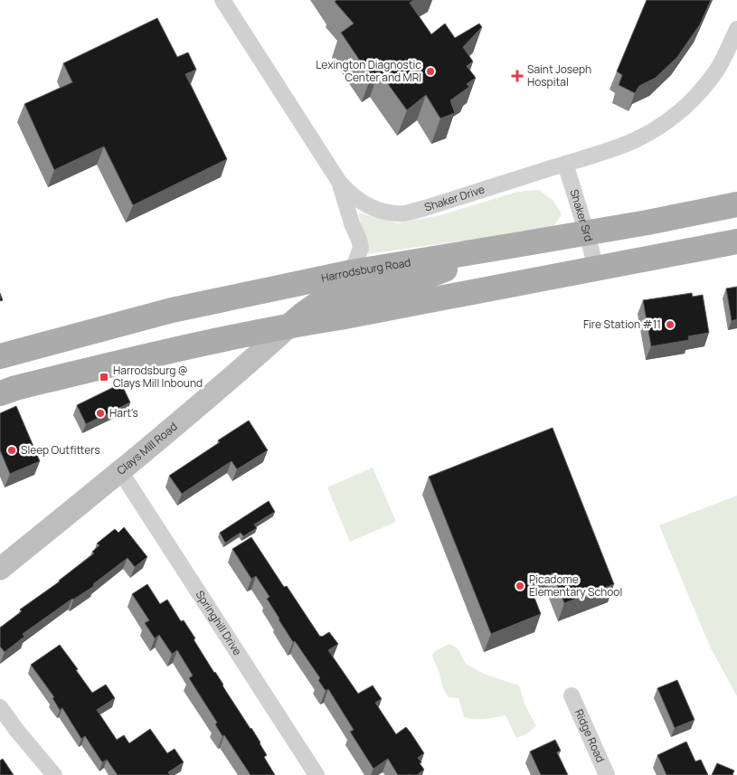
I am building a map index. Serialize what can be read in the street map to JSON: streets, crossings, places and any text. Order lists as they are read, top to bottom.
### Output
{
  "streets": {
    "main road": ["Harrodsburg Road", "Clays Mill Road"],
    "street": [
      "Shaker Drive",
      "Shaker Srd",
      "Springhill Drive",
      "Ridge Road"
    ]
  },
  "crossings": [
    ["Shaker Drive", "Shaker Srd"],
    ["Shaker Srd", "Harrodsburg Road"],
    ["Clays Mill Road", "Springhill Drive"]
  ],
  "places": {
    "other": [
      "Lexington Diagnostic Center and MRI",
      "Fire Station #11",
      "Hart's",
      "Sleep Outfitters",
      "Picadome Elementary School"
    ],
    "health": ["Saint Joseph Hospital"],
    "transit": ["Harrodsburg @ Clays Mill Inbound"]
  }
}
